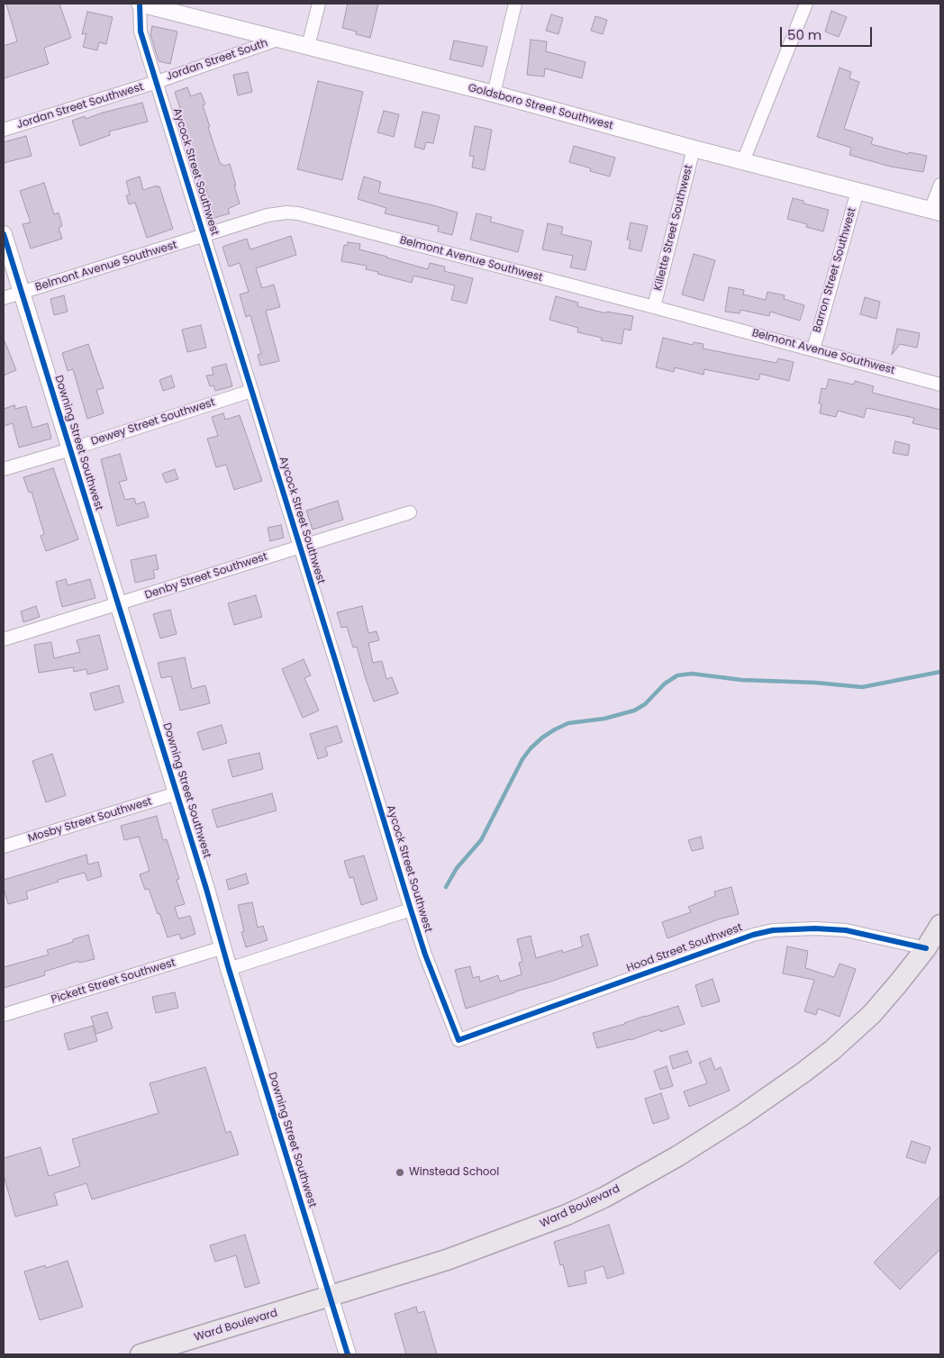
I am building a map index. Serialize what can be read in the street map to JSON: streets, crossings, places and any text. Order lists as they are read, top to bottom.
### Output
{
  "streets": {
    "main road": ["Ward Boulevard"],
    "street": [
      "Jordan Street South",
      "Jordan Street Southwest",
      "Goldsboro Street Southwest",
      "Aycock Street Southwest",
      "Killette Street Southwest",
      "Belmont Avenue Southwest",
      "Barron Street Southwest",
      "Dewey Street Southwest",
      "Downing Street Southwest",
      "Denby Street Southwest",
      "Mosby Street Southwest",
      "Hood Street Southwest",
      "Pickett Street Southwest"
    ]
  },
  "crossings": [
    ["Jordan Street South", "Jordan Street Southwest"],
    ["Jordan Street South", "Goldsboro Street Southwest"],
    ["Jordan Street South", "Aycock Street Southwest"],
    ["Jordan Street Southwest", "Aycock Street Southwest"],
    ["Goldsboro Street Southwest", "Aycock Street Southwest"],
    ["Goldsboro Street Southwest", "Killette Street Southwest"],
    ["Goldsboro Street Southwest", "Barron Street Southwest"],
    ["Aycock Street Southwest", "Belmont Avenue Southwest"],
    ["Aycock Street Southwest", "Dewey Street Southwest"],
    ["Aycock Street Southwest", "Denby Street Southwest"],
    ["Aycock Street Southwest", "Hood Street Southwest"],
    ["Killette Street Southwest", "Belmont Avenue Southwest"],
    ["Belmont Avenue Southwest", "Barron Street Southwest"],
    ["Belmont Avenue Southwest", "Downing Street Southwest"],
    ["Dewey Street Southwest", "Downing Street Southwest"],
    ["Downing Street Southwest", "Denby Street Southwest"],
    ["Downing Street Southwest", "Mosby Street Southwest"],
    ["Downing Street Southwest", "Pickett Street Southwest"],
    ["Downing Street Southwest", "Ward Boulevard"],
    ["Hood Street Southwest", "Ward Boulevard"]
  ],
  "places": ["Winstead School"],
  "scale_bar": "50 m"
}
